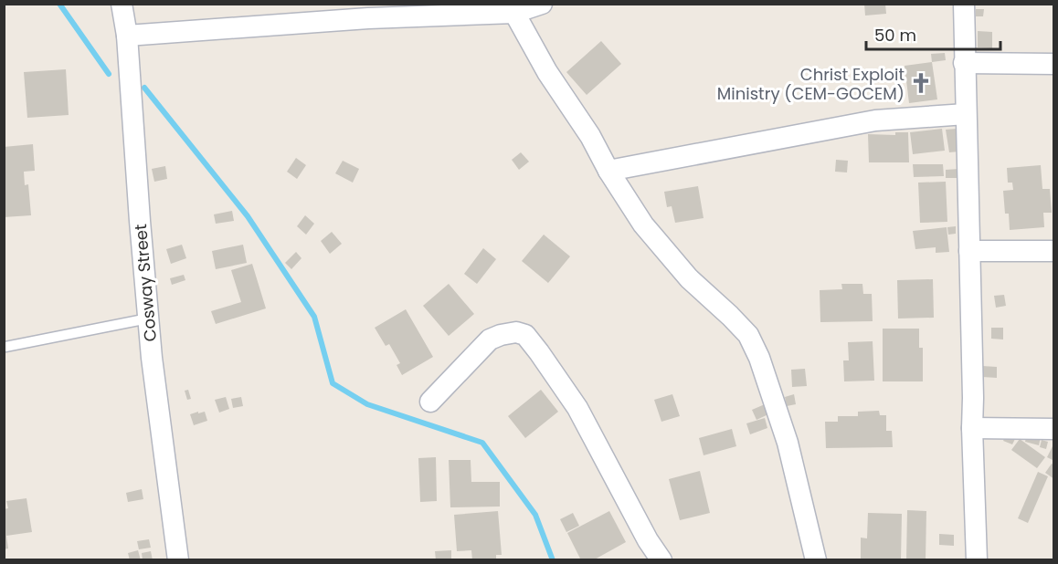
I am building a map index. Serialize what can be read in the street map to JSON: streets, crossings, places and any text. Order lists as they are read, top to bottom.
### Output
{
  "streets": {
    "street": ["Cosway Street"]
  },
  "places": {
    "church": ["Christ Exploit Ministry (CEM-GOCEM)"]
  },
  "scale_bar": "50 m"
}
